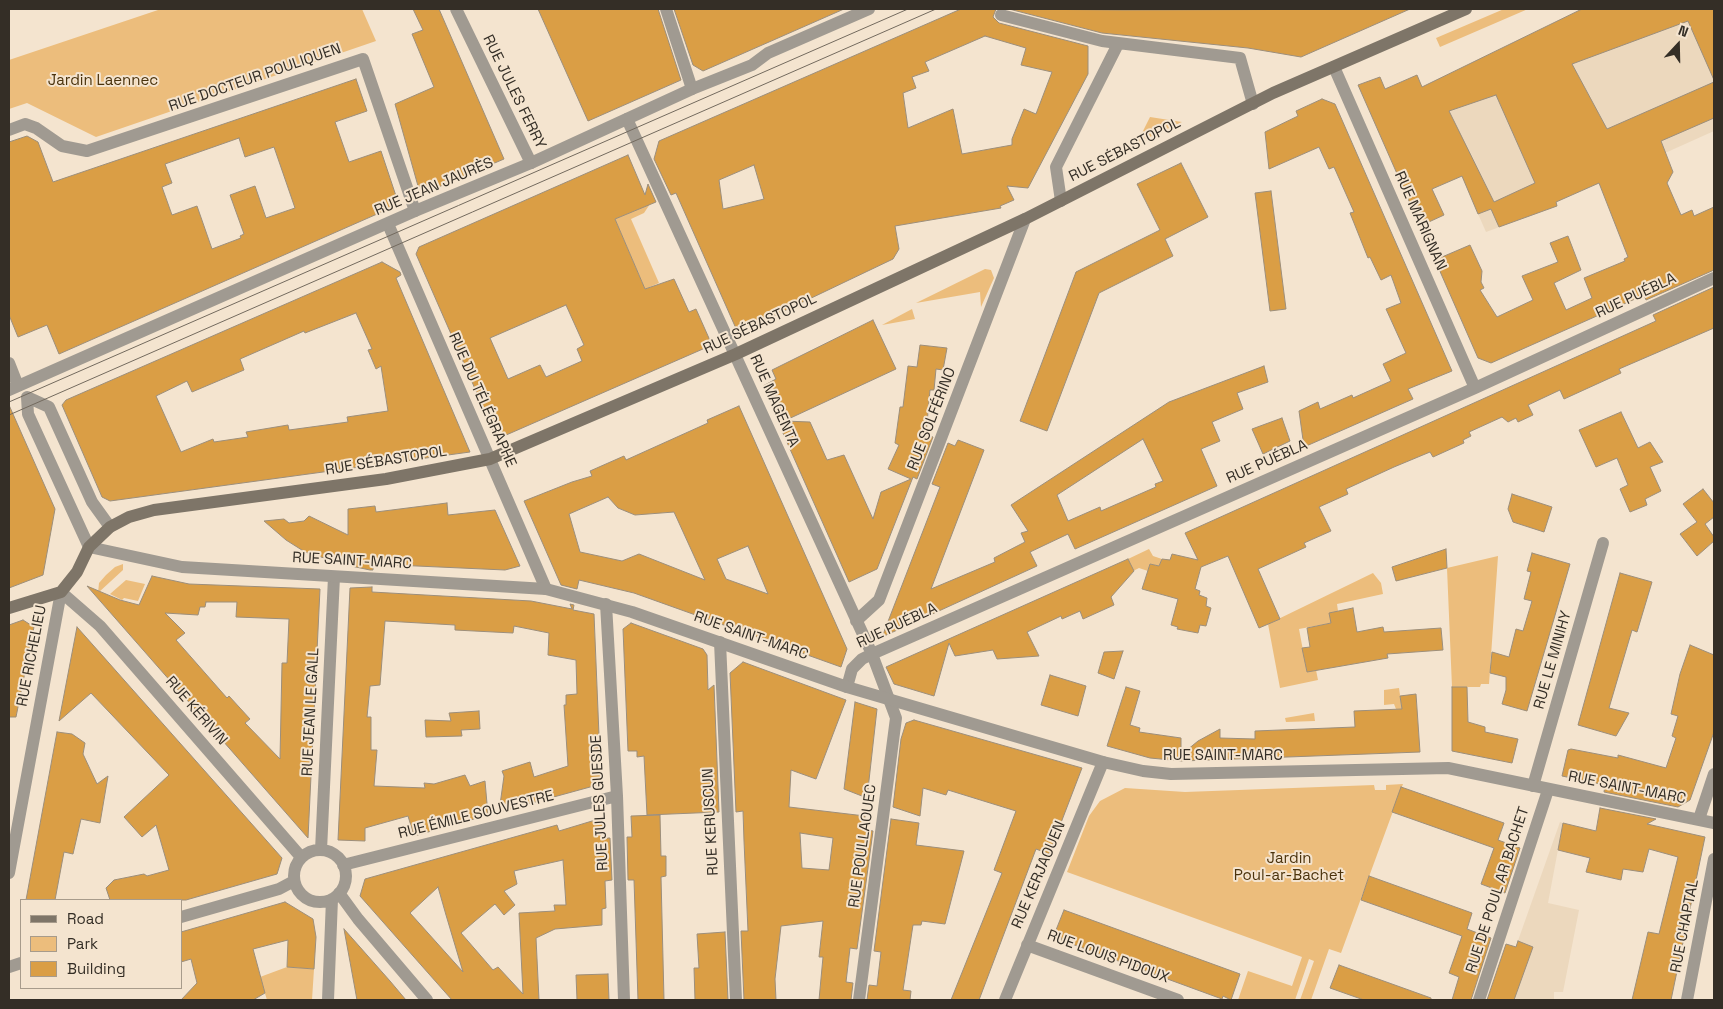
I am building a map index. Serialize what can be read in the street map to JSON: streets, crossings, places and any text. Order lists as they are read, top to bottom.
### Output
{
  "streets": {
    "main road": ["RUE SÉBASTOPOL"],
    "street": [
      "RUE DOCTEUR POULIQUEN",
      "RUE JULES FERRY",
      "RUE JEAN JAURÈS",
      "RUE MARIGNAN",
      "RUE PUÉBLA",
      "RUE DU TÉLÉGRAPHE",
      "RUE MAGENTA",
      "RUE SOLFÉRINO",
      "RUE SAINT-MARC",
      "RUE RICHELIEU",
      "RUE LE MINIHY",
      "RUE KÉRIVIN",
      "RUE JEAN LE GALL",
      "RUE JULES GUESDE",
      "RUE ÉMILE SOUVESTRE",
      "RUE KERUSCUN",
      "RUE POULLAOUEC",
      "RUE KERJAOUEN",
      "RUE DE POUL AR BACHET",
      "RUE CHAPTAL",
      "RUE LOUIS PIDOUX"
    ]
  },
  "crossings": [
    ["RUE DOCTEUR POULIQUEN", "RUE JEAN JAURÈS"],
    ["RUE JULES FERRY", "RUE JEAN JAURÈS"],
    ["RUE SÉBASTOPOL", "RUE MARIGNAN"],
    ["RUE SÉBASTOPOL", "RUE DU TÉLÉGRAPHE"],
    ["RUE SÉBASTOPOL", "RUE MAGENTA"],
    ["RUE SÉBASTOPOL", "RUE SOLFÉRINO"],
    ["RUE SÉBASTOPOL", "RUE SAINT-MARC"],
    ["RUE SÉBASTOPOL", "RUE RICHELIEU"],
    ["RUE SÉBASTOPOL", "RUE KÉRIVIN"],
    ["RUE JEAN JAURÈS", "RUE DU TÉLÉGRAPHE"],
    ["RUE JEAN JAURÈS", "RUE MAGENTA"],
    ["RUE MARIGNAN", "RUE PUÉBLA"],
    ["RUE PUÉBLA", "RUE MAGENTA"],
    ["RUE PUÉBLA", "RUE SAINT-MARC"],
    ["RUE DU TÉLÉGRAPHE", "RUE SAINT-MARC"],
    ["RUE MAGENTA", "RUE SOLFÉRINO"],
    ["RUE MAGENTA", "RUE SAINT-MARC"],
    ["RUE MAGENTA", "RUE POULLAOUEC"],
    ["RUE SAINT-MARC", "RUE LE MINIHY"],
    ["RUE SAINT-MARC", "RUE JEAN LE GALL"],
    ["RUE SAINT-MARC", "RUE JULES GUESDE"],
    ["RUE SAINT-MARC", "RUE KERUSCUN"],
    ["RUE SAINT-MARC", "RUE POULLAOUEC"],
    ["RUE SAINT-MARC", "RUE KERJAOUEN"],
    ["RUE SAINT-MARC", "RUE DE POUL AR BACHET"],
    ["RUE RICHELIEU", "RUE KÉRIVIN"],
    ["RUE KÉRIVIN", "RUE JEAN LE GALL"],
    ["RUE KÉRIVIN", "RUE ÉMILE SOUVESTRE"],
    ["RUE JEAN LE GALL", "RUE ÉMILE SOUVESTRE"],
    ["RUE JULES GUESDE", "RUE ÉMILE SOUVESTRE"],
    ["RUE KERJAOUEN", "RUE LOUIS PIDOUX"]
  ],
  "parks": ["Jardin Laennec", "Jardin Poul-ar-Bachet"],
  "legend": ["Road", "Park", "Building"],
  "north": "top"
}
